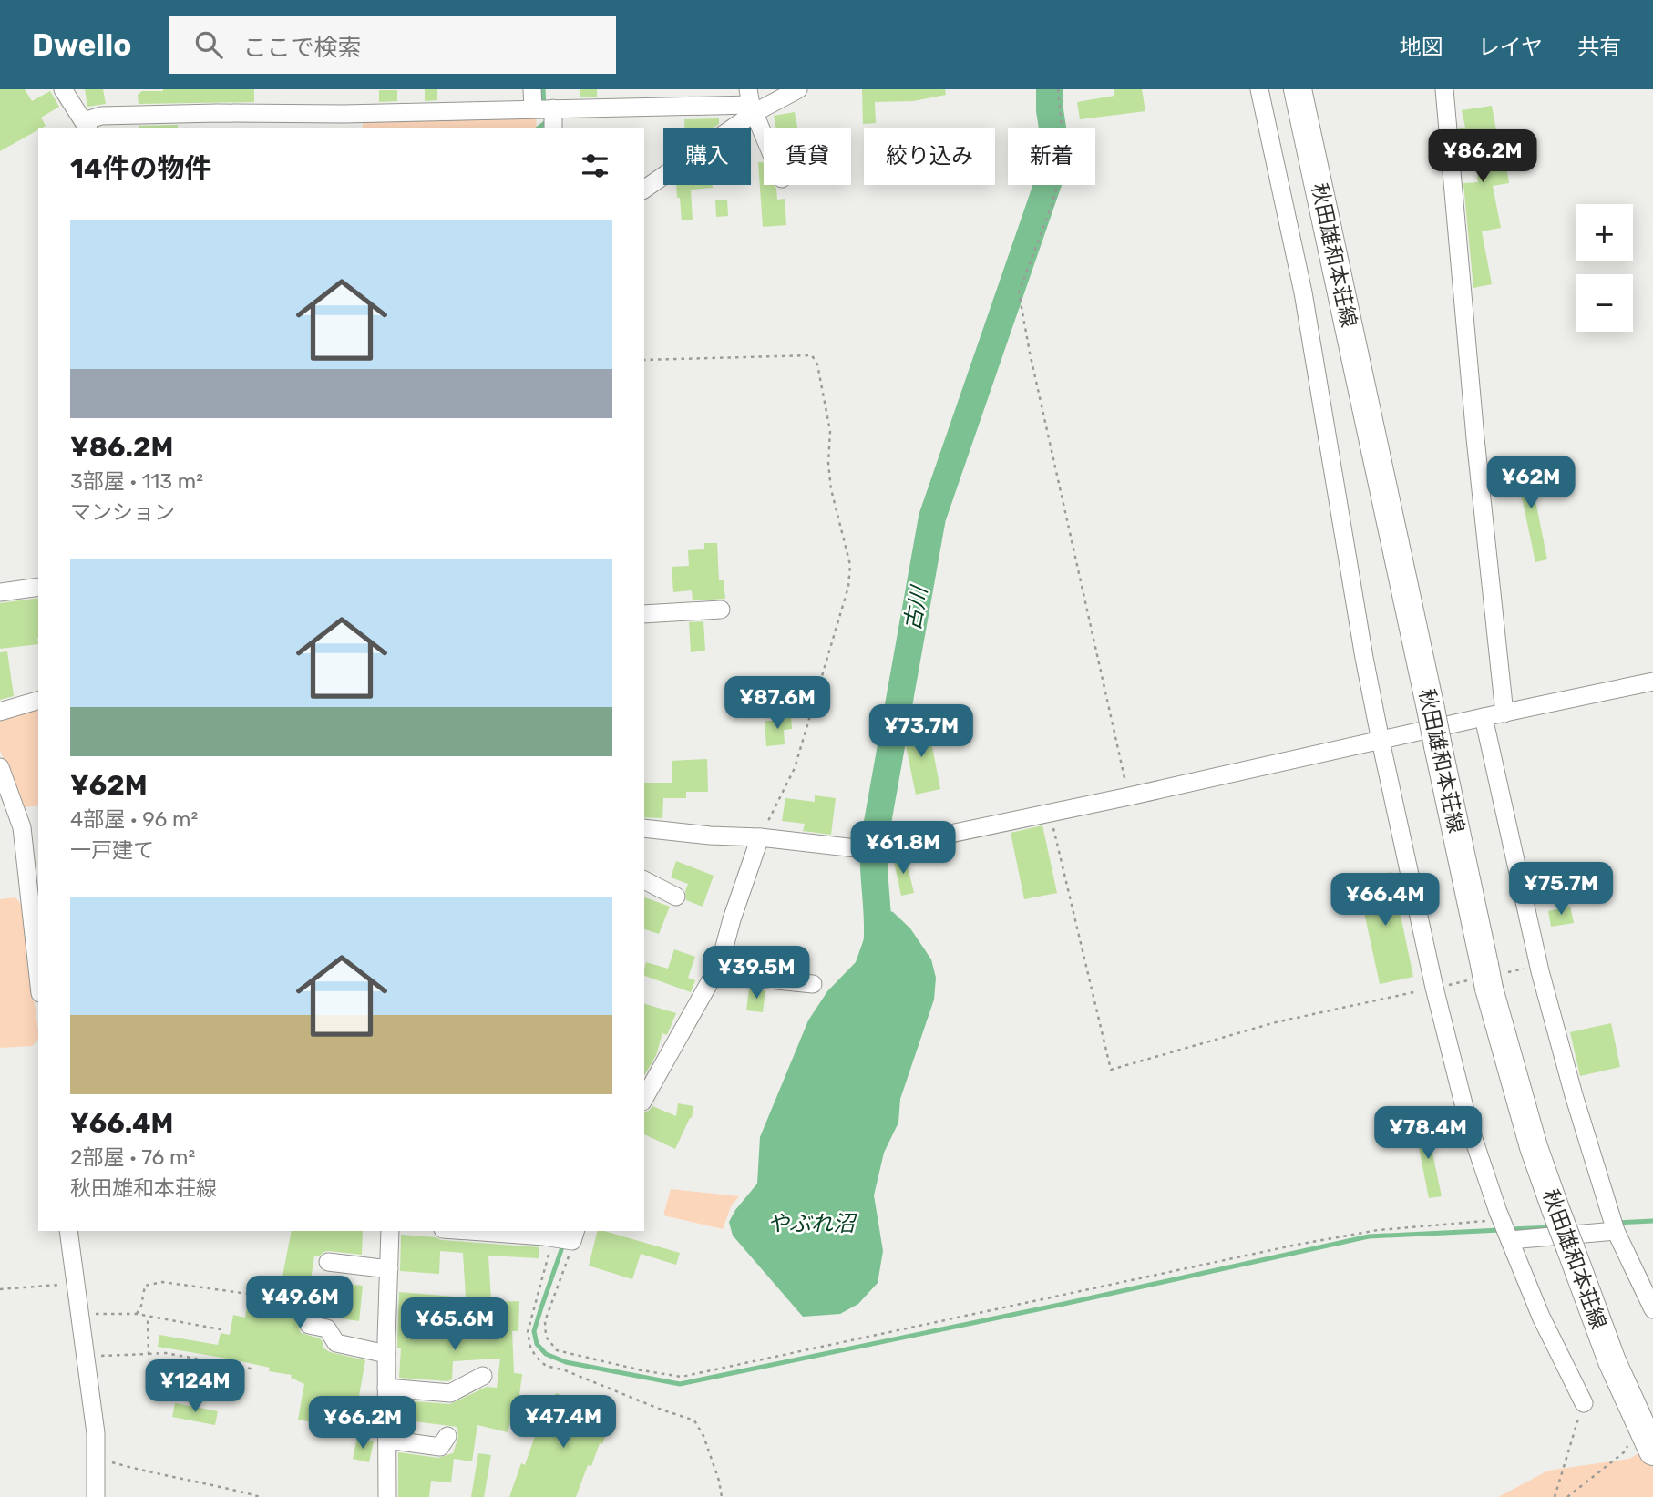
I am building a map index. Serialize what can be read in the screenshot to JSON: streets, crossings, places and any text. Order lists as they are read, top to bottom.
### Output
{
  "streets": {
    "main road": ["秋田雄和本荘線"]
  },
  "water": ["古川", "やぶれ沼"],
  "page": {
    "header": "Dwello",
    "search": "ここで検索",
    "nav": ["地図", "レイヤ", "共有"],
    "chip": [
      "購入",
      "賃貸",
      "絞り込み",
      "新着"
    ],
    "heading": "14件の物件",
    "price": [
      "¥86.2M",
      "¥62M",
      "¥87.6M",
      "¥73.7M",
      "¥61.8M",
      "¥75.7M",
      "¥66.4M",
      "¥39.5M",
      "¥78.4M",
      "¥49.6M",
      "¥65.6M",
      "¥124M",
      "¥47.4M",
      "¥66.2M"
    ],
    "map_buttons": ["+", "−"],
    "list": [
      {
        "name": "¥86.2M",
        "note": "3部屋 · 113 m² · マンション"
      },
      {
        "name": "¥62M",
        "note": "4部屋 · 96 m² · 一戸建て"
      },
      {
        "name": "¥66.4M",
        "note": "2部屋 · 76 m² · 秋田雄和本荘線"
      }
    ]
  }
}
